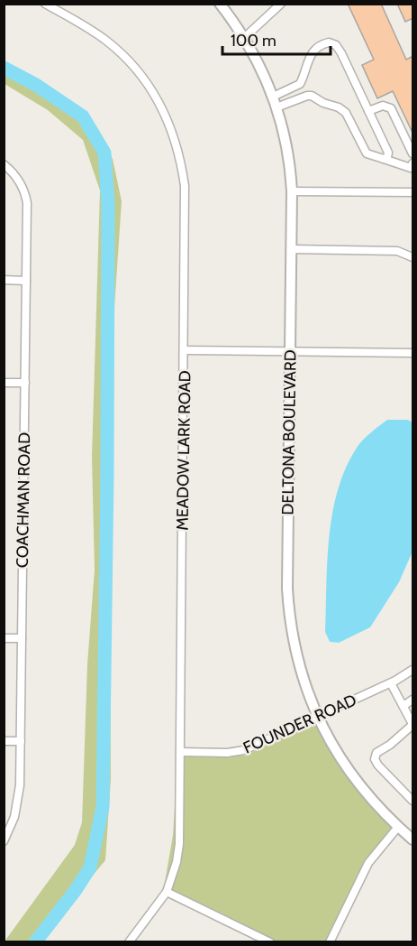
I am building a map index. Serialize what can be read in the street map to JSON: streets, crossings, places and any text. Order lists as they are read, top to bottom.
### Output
{
  "streets": {
    "main road": ["DELTONA BOULEVARD"],
    "street": ["MEADOW LARK ROAD", "COACHMAN ROAD", "FOUNDER ROAD"]
  },
  "crossings": [
    ["DELTONA BOULEVARD", "FOUNDER ROAD"],
    ["MEADOW LARK ROAD", "FOUNDER ROAD"]
  ],
  "scale_bar": "100 m"
}
